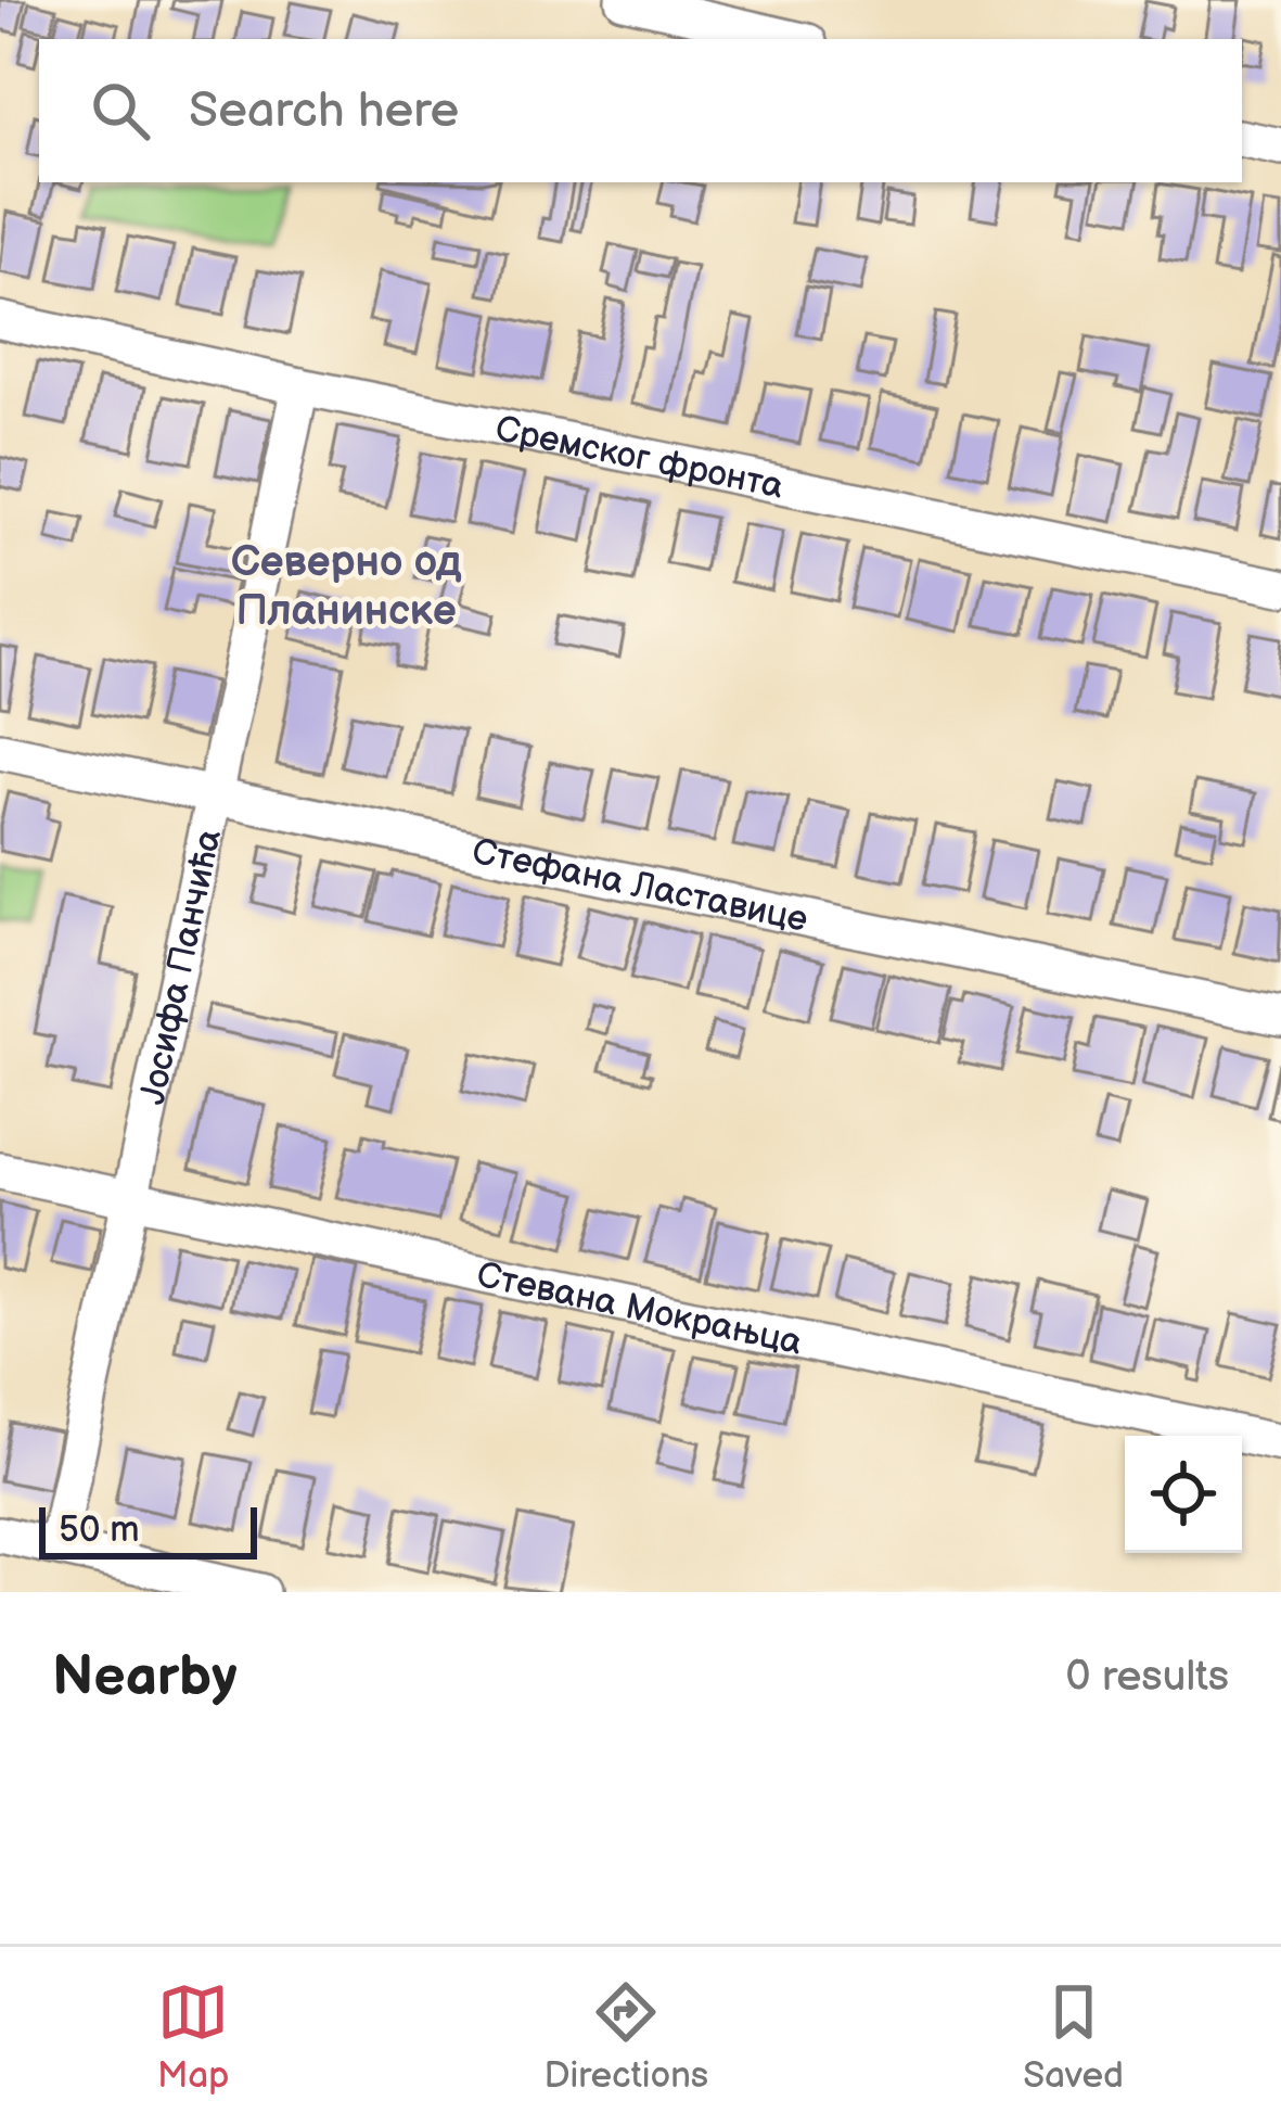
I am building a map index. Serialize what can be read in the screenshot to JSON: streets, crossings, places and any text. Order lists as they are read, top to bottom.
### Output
{
  "streets": {
    "street": [
      "Сремског фронта",
      "Стефана Ластавице",
      "Јосифа Панчића",
      "Стевана Мокрањца"
    ]
  },
  "crossings": [
    ["Сремског фронта", "Јосифа Панчића"],
    ["Стефана Ластавице", "Јосифа Панчића"],
    ["Јосифа Панчића", "Стевана Мокрањца"]
  ],
  "districts": ["Северно од Планинске"],
  "scale_bar": "50 m",
  "page": {
    "search": "Search here",
    "scale": "50 m",
    "heading": ["Nearby", "0 results"],
    "nav": ["Map", "Directions", "Saved"]
  }
}
